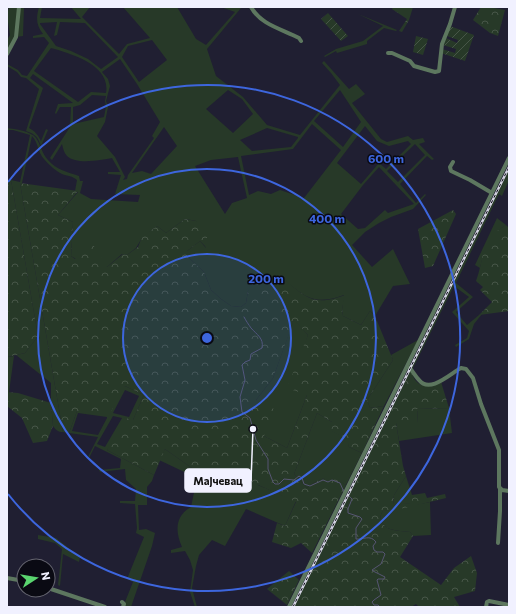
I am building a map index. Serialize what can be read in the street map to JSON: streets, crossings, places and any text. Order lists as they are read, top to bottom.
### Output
{
  "places": ["Мајчевац"],
  "north": "right",
  "rings": ["600 m", "400 m", "200 m"]
}
